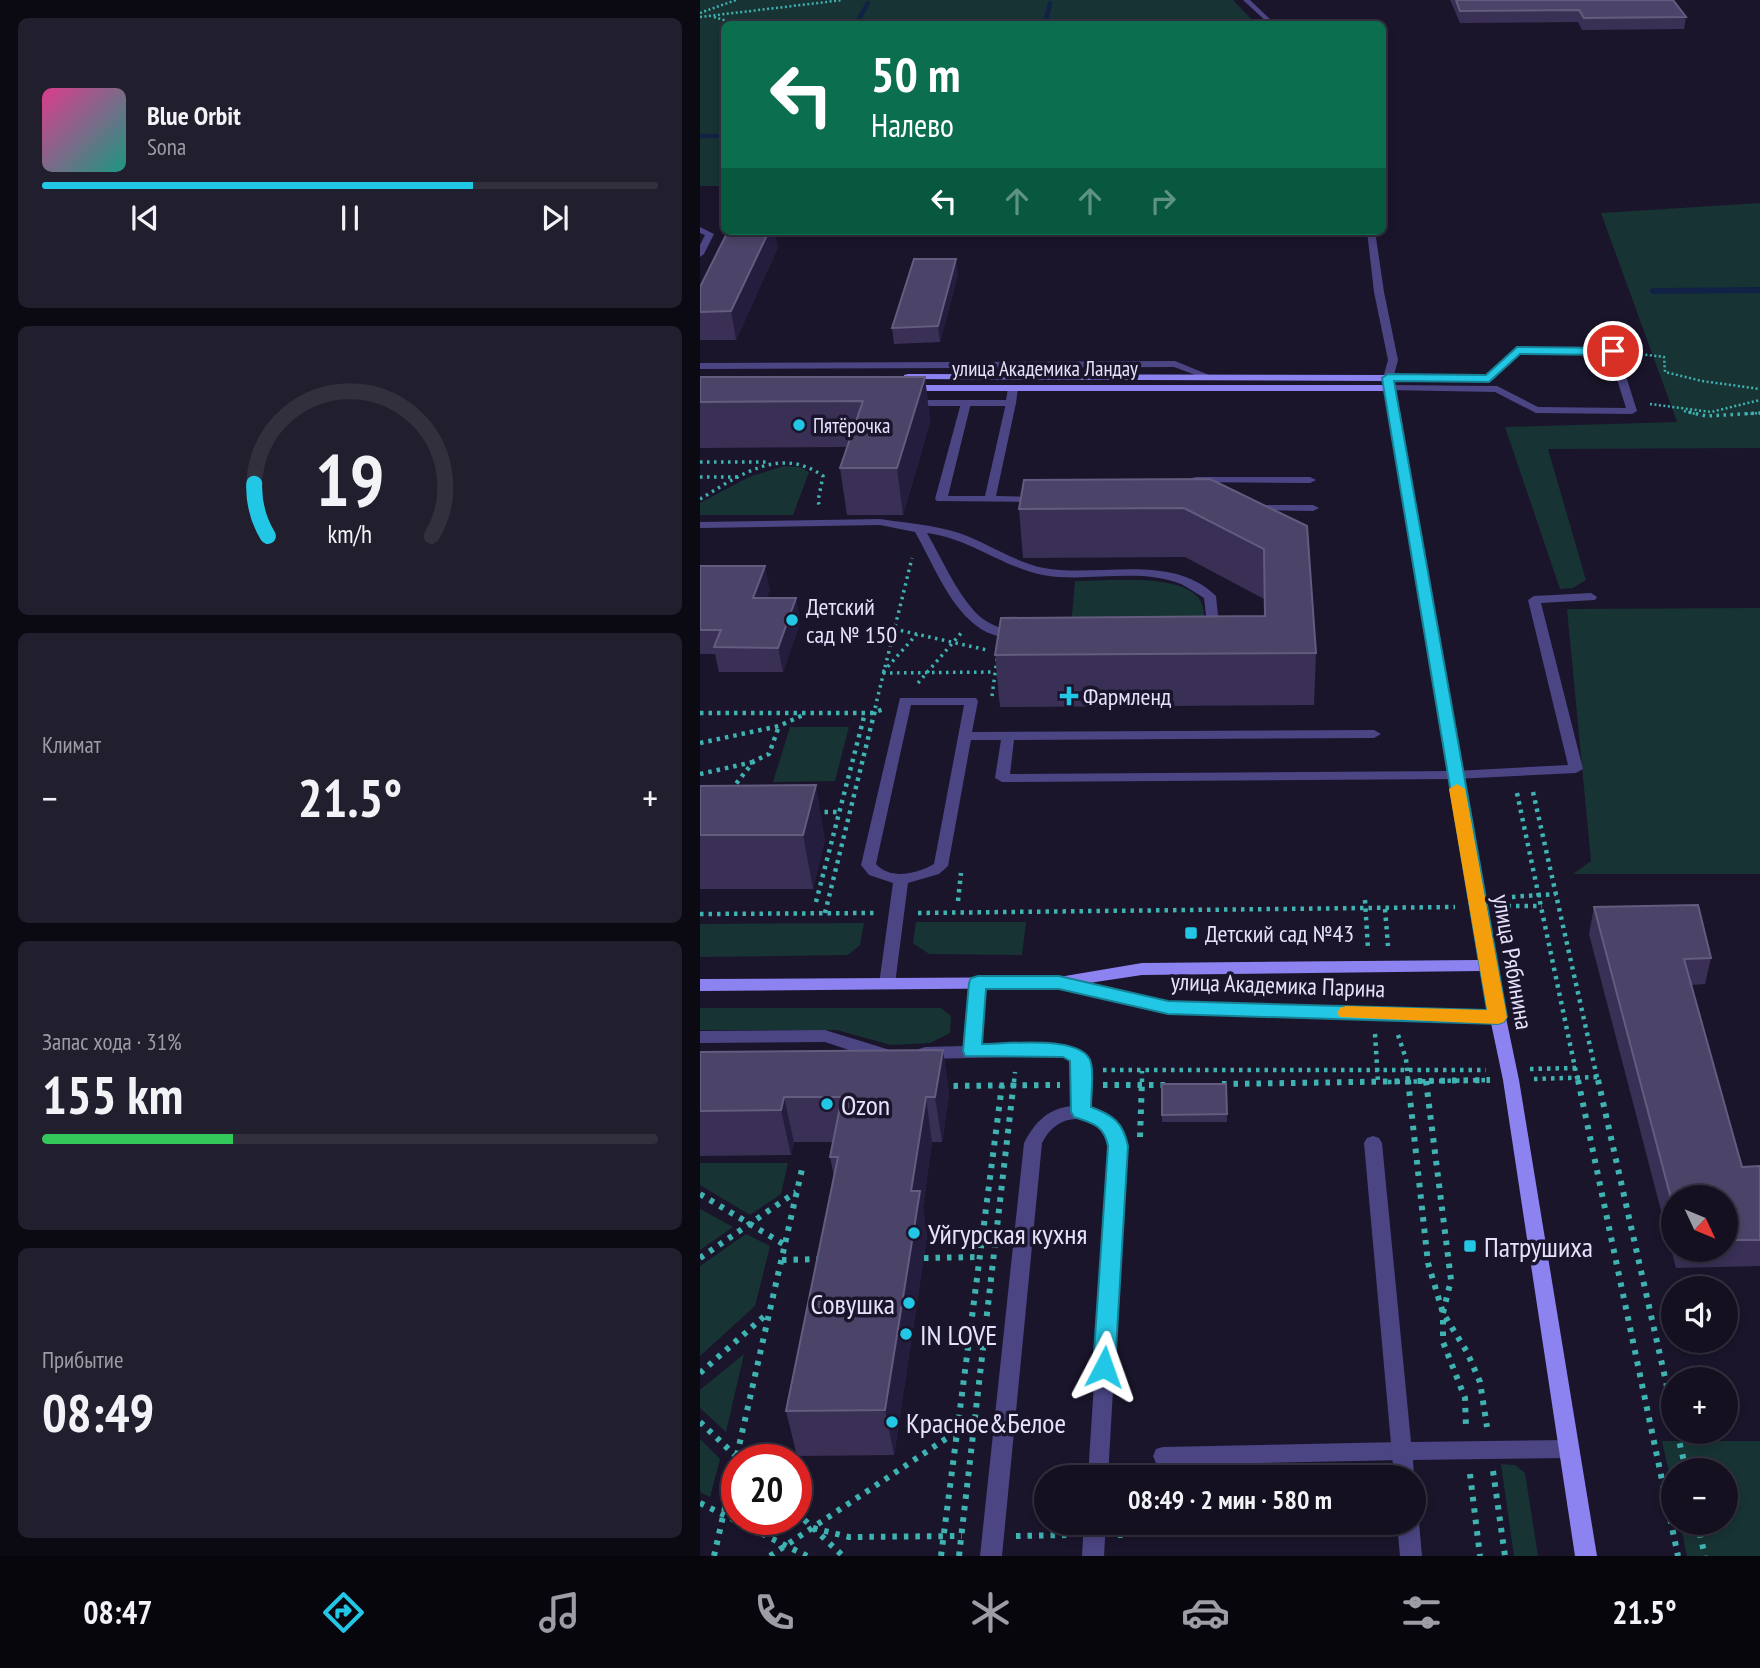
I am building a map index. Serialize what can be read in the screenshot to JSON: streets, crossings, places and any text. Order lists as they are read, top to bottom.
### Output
{
  "streets": {
    "street": ["улица Академика Ландау", "улица Рябинина", "улица Академика Парина"]
  },
  "crossings": [
    ["улица Академика Ландау", "улица Рябинина"],
    ["улица Рябинина", "улица Академика Парина"]
  ],
  "places": {
    "other": [
      "Пятёрочка",
      "Детский сад № 150",
      "Ozon",
      "Уйгурская кухня",
      "Совушка",
      "IN LOVE",
      "Красное&Белое"
    ],
    "health": ["Фармленд"],
    "transit": ["Детский сад №43", "Патрушиха"]
  },
  "north": "bottom right",
  "page": {
    "turn": ["50 m", "Налево"],
    "song": ["Blue Orbit", "Sona"],
    "tile": [
      "Климат",
      ["Запас хода · 31%", "155 km"],
      ["Прибытие", "08:49"]
    ],
    "heat": ["−", "21.5°", "+"],
    "map_buttons": ["+", "−"],
    "limit": "20",
    "trip": "08:49 · 2 мин · 580 m",
    "tabs": ["08:47", "21.5°"],
    "gauge": ["19", "km/h"]
  }
}
